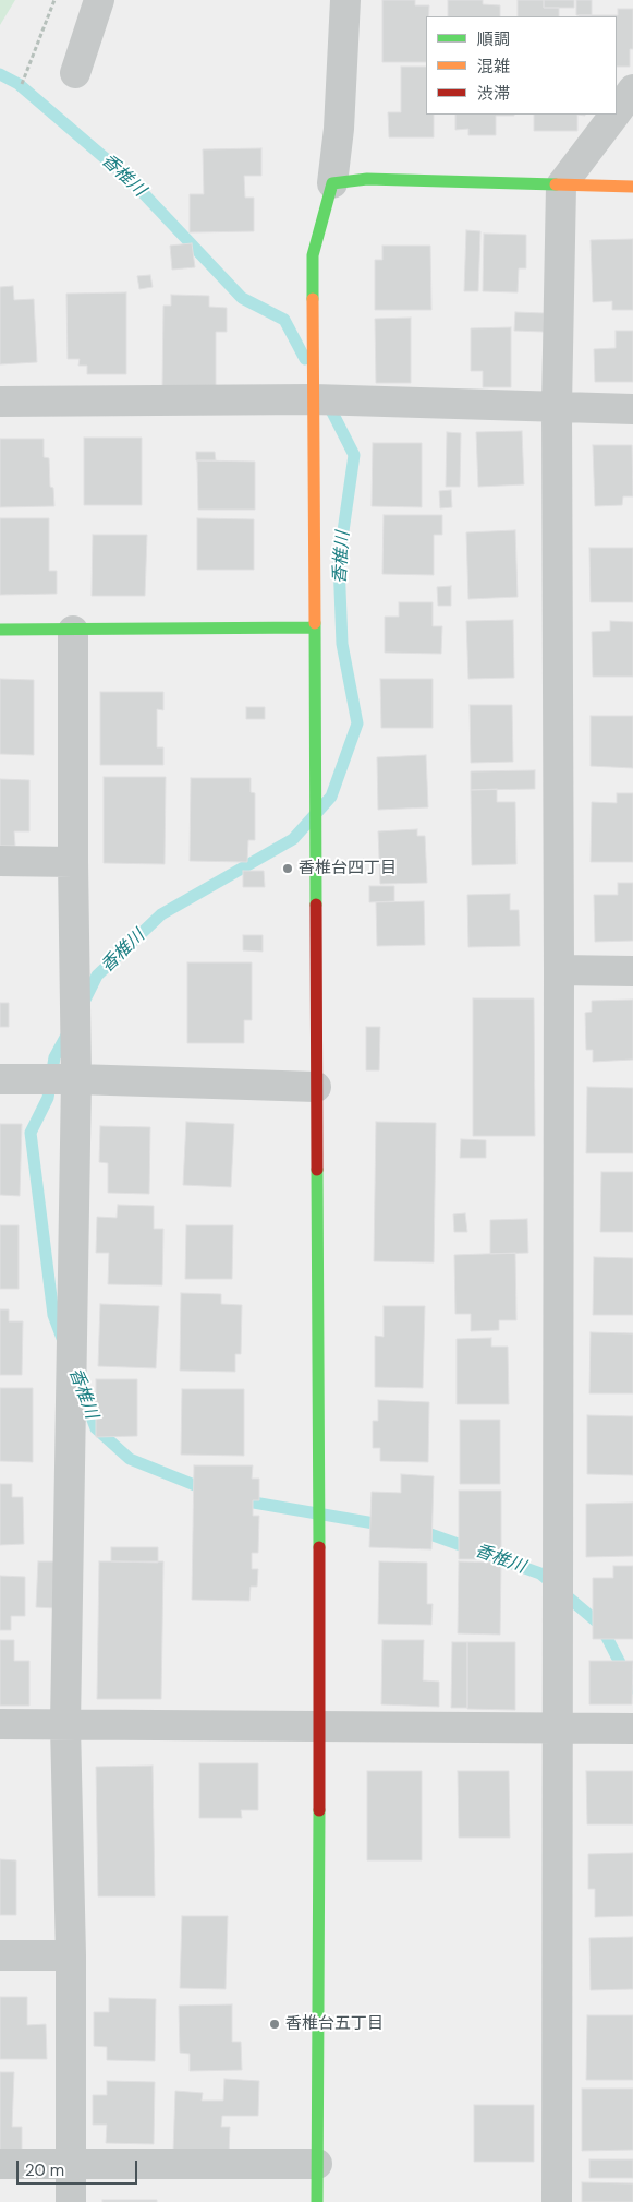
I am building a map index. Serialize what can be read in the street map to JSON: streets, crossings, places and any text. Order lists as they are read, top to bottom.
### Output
{
  "water": ["香椎川"],
  "places": ["香椎台四丁目", "香椎台五丁目"],
  "legend": ["順調", "混雑", "渋滞"],
  "scale_bar": "20 m"
}
